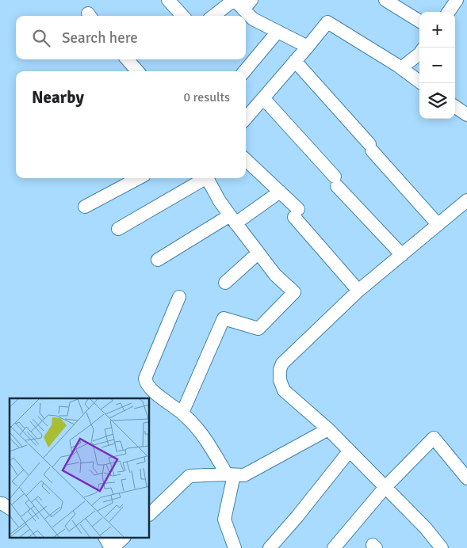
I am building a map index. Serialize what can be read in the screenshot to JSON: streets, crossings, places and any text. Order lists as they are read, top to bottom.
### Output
{
  "page": {
    "map_buttons": ["+", "−"],
    "search": "Search here",
    "heading": ["Nearby", "0 results"]
  }
}
